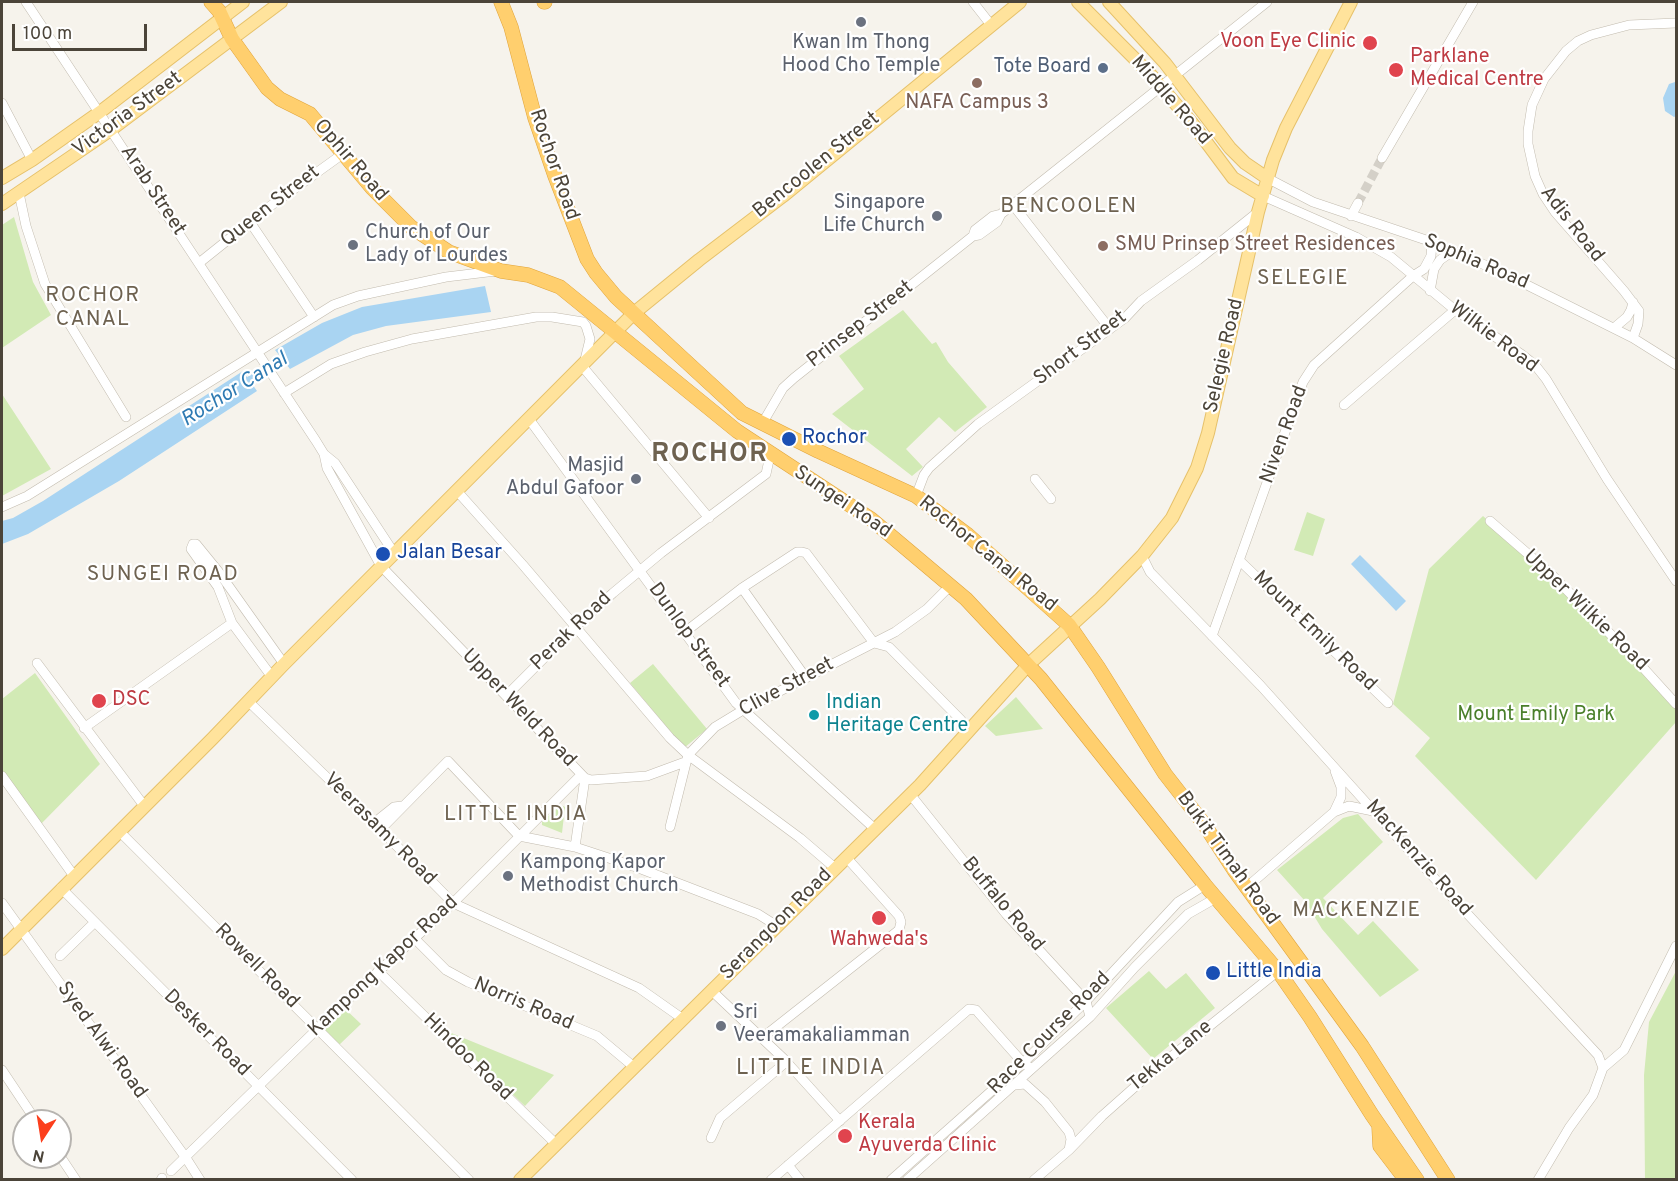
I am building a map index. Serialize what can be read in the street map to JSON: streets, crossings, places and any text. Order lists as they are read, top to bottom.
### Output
{
  "streets": {
    "highway": [
      "Ophir Road",
      "Rochor Road",
      "Sungei Road",
      "Rochor Canal Road",
      "Bukit Timah Road"
    ],
    "main road": [
      "Middle Road",
      "Victoria Street",
      "Bencoolen Street",
      "Selegie Road",
      "Serangoon Road"
    ],
    "street": [
      "Arab Street",
      "Queen Street",
      "Adis Road",
      "Sophia Road",
      "Prinsep Street",
      "Wilkie Road",
      "Short Street",
      "Niven Road",
      "Upper Wilkie Road",
      "Perak Road",
      "Mount Emily Road",
      "Dunlop Street",
      "Clive Street",
      "Upper Weld Road",
      "Veerasamy Road",
      "MacKenzie Road",
      "Buffalo Road",
      "Rowell Road",
      "Kampong Kapor Road",
      "Norris Road",
      "Desker Road",
      "Race Course Road",
      "Syed Alwi Road",
      "Tekka Lane",
      "Hindoo Road"
    ]
  },
  "crossings": [
    ["Middle Road", "Sophia Road"],
    ["Middle Road", "Prinsep Street"],
    ["Middle Road", "Wilkie Road"],
    ["Middle Road", "Selegie Road"],
    ["Victoria Street", "Ophir Road"],
    ["Victoria Street", "Arab Street"],
    ["Ophir Road", "Bencoolen Street"],
    ["Ophir Road", "Queen Street"],
    ["Ophir Road", "Sungei Road"],
    ["Rochor Road", "Bencoolen Street"],
    ["Rochor Road", "Rochor Canal Road"],
    ["Bencoolen Street", "Sungei Road"],
    ["Bencoolen Street", "Rochor Canal Road"],
    ["Arab Street", "Queen Street"],
    ["Arab Street", "Upper Weld Road"],
    ["Sophia Road", "Selegie Road"],
    ["Sophia Road", "Niven Road"],
    ["Prinsep Street", "Rochor Canal Road"],
    ["Wilkie Road", "Selegie Road"],
    ["Wilkie Road", "Niven Road"],
    ["Short Street", "Selegie Road"],
    ["Short Street", "Rochor Canal Road"],
    ["Selegie Road", "Sungei Road"],
    ["Selegie Road", "Rochor Canal Road"],
    ["Selegie Road", "Bukit Timah Road"],
    ["Selegie Road", "MacKenzie Road"],
    ["Selegie Road", "Serangoon Road"],
    ["Niven Road", "Mount Emily Road"],
    ["Niven Road", "MacKenzie Road"],
    ["Sungei Road", "Perak Road"],
    ["Sungei Road", "Clive Street"],
    ["Sungei Road", "Bukit Timah Road"],
    ["Sungei Road", "Serangoon Road"],
    ["Rochor Canal Road", "Bukit Timah Road"],
    ["Perak Road", "Dunlop Street"],
    ["Perak Road", "Upper Weld Road"],
    ["Dunlop Street", "Clive Street"],
    ["Dunlop Street", "Serangoon Road"],
    ["Clive Street", "Upper Weld Road"],
    ["Upper Weld Road", "Kampong Kapor Road"],
    ["Veerasamy Road", "Serangoon Road"],
    ["Veerasamy Road", "Kampong Kapor Road"],
    ["Bukit Timah Road", "Serangoon Road"],
    ["Bukit Timah Road", "Race Course Road"],
    ["Bukit Timah Road", "Tekka Lane"],
    ["Buffalo Road", "Serangoon Road"],
    ["Buffalo Road", "Race Course Road"],
    ["Serangoon Road", "Norris Road"],
    ["Serangoon Road", "Hindoo Road"],
    ["Rowell Road", "Kampong Kapor Road"],
    ["Kampong Kapor Road", "Norris Road"],
    ["Kampong Kapor Road", "Desker Road"],
    ["Kampong Kapor Road", "Syed Alwi Road"],
    ["Kampong Kapor Road", "Hindoo Road"]
  ],
  "districts": [
    "BENCOOLEN",
    "SELEGIE",
    "ROCHOR CANAL",
    "ROCHOR",
    "SUNGEI ROAD",
    "LITTLE INDIA",
    "MACKENZIE",
    "LITTLE INDIA"
  ],
  "water": ["Rochor Canal"],
  "parks": ["Mount Emily Park"],
  "places": [
    "Kwan Im Thong Hood Cho Temple",
    "Voon Eye Clinic",
    "Tote Board",
    "Parklane Medical Centre",
    "NAFA Campus 3",
    "Singapore Life Church",
    "Church of Our Lady of Lourdes",
    "SMU Prinsep Street Residences",
    "Rochor",
    "Masjid Abdul Gafoor",
    "Jalan Besar",
    "DSC",
    "Indian Heritage Centre",
    "Kampong Kapor Methodist Church",
    "Wahweda's",
    "Little India",
    "Sri Veeramakaliamman",
    "Kerala Ayuverda Clinic"
  ],
  "scale_bar": "100 m",
  "north": "bottom"
}
